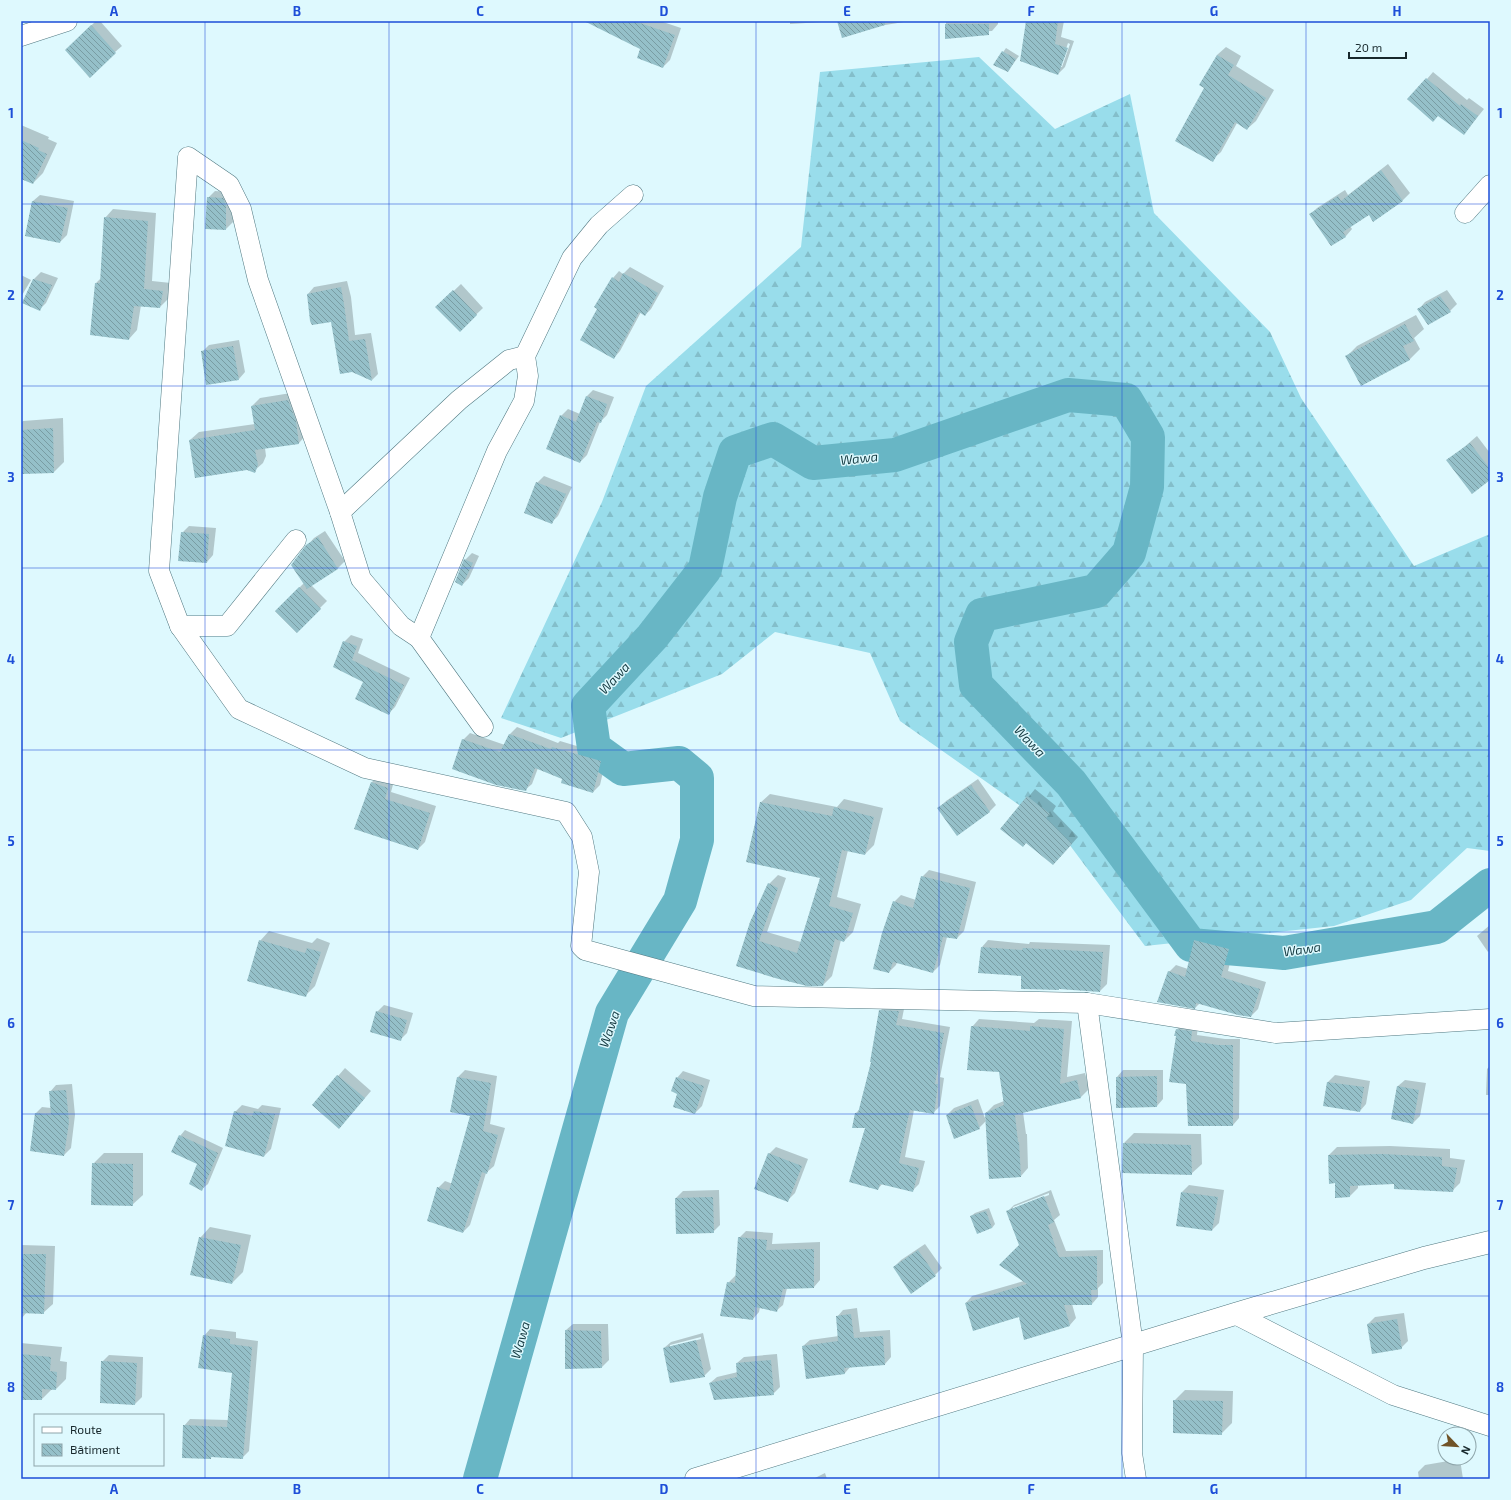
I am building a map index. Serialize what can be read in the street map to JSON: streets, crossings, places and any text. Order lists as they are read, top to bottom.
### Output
{
  "water": ["Wawa"],
  "legend": ["Route", "Bâtiment"],
  "scale_bar": "20 m",
  "north": "bottom right",
  "grid": {
    "columns": [
      "A",
      "B",
      "C",
      "D",
      "E",
      "F",
      "G",
      "H"
    ],
    "rows": [
      "1",
      "2",
      "3",
      "4",
      "5",
      "6",
      "7",
      "8"
    ]
  }
}
